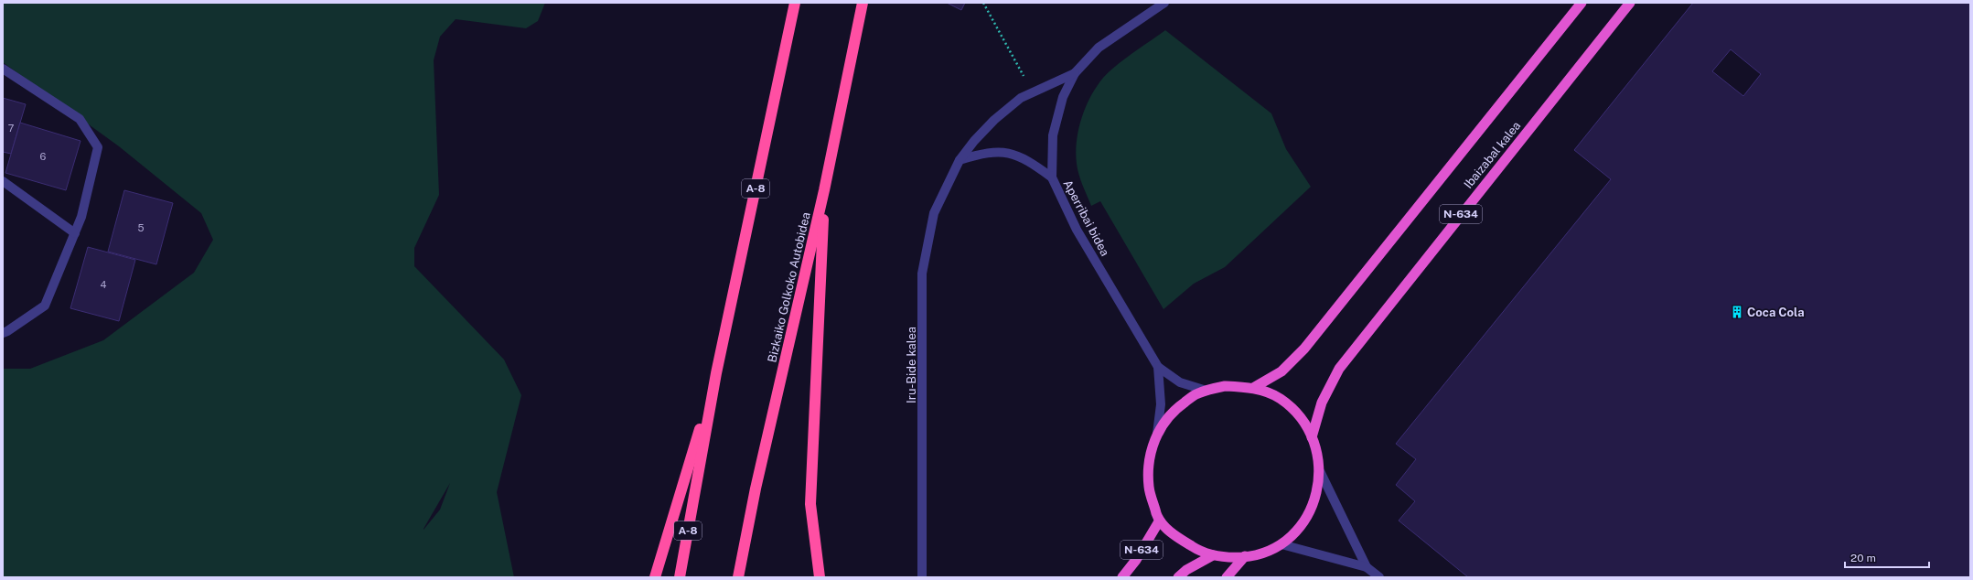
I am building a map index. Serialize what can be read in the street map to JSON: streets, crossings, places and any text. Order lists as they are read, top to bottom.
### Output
{
  "streets": {
    "highway": [
      "Ibaizabal kalea",
      "A-8",
      "N-634",
      "Bizkaiko Golkoko Autobidea"
    ],
    "street": ["Aperribai bidea", "Iru-Bide kalea"]
  },
  "crossings": [
    ["Aperribai bidea", "Iru-Bide kalea"]
  ],
  "places": {
    "building": ["Coca Cola"]
  },
  "house_numbers": [
    "7",
    "6",
    "5",
    "4"
  ],
  "scale_bar": "20 m"
}
